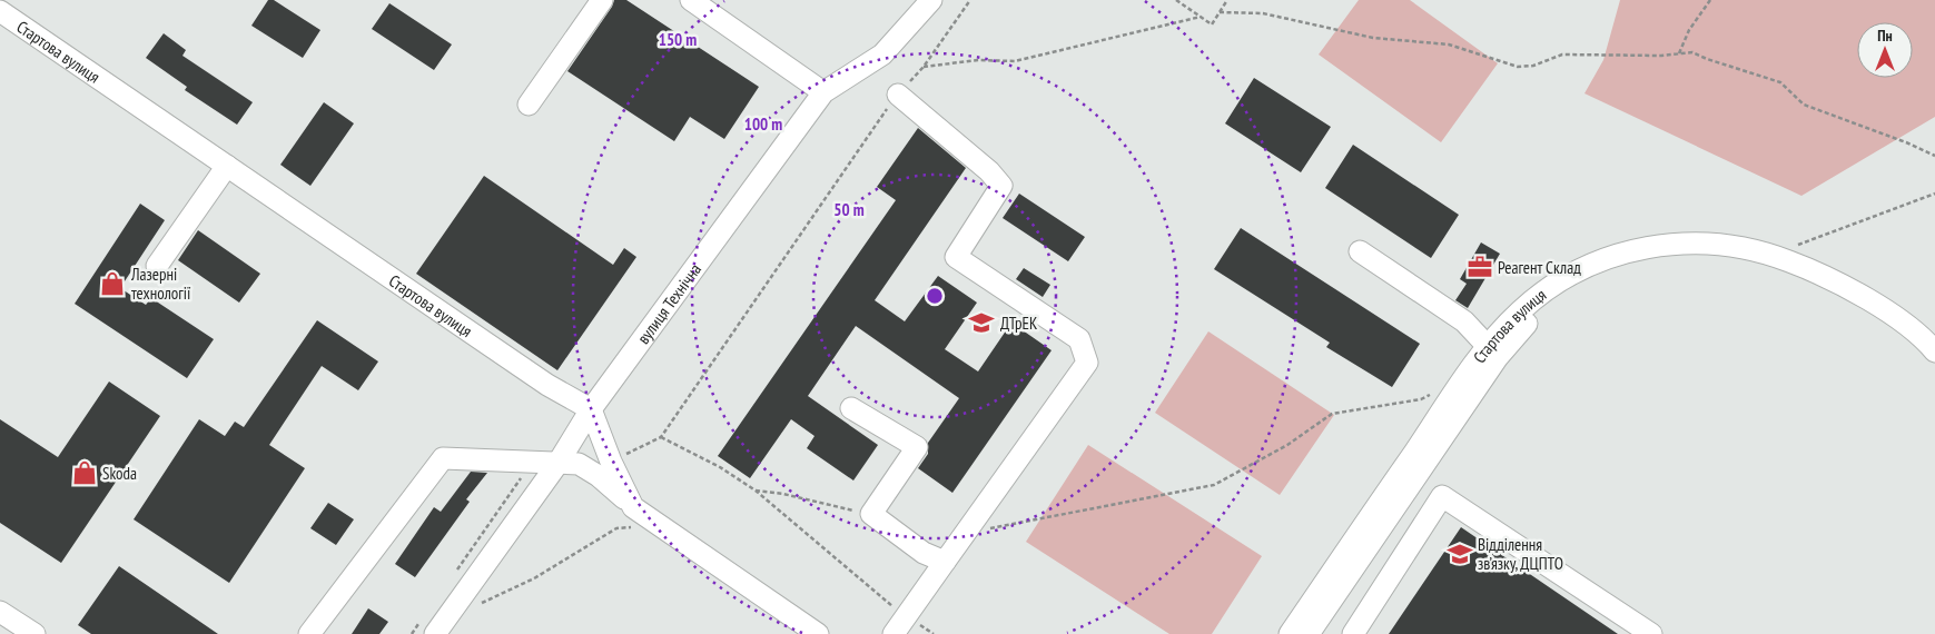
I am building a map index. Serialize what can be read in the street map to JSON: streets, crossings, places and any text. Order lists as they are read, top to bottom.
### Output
{
  "streets": {
    "street": ["Стартова вулиця", "вулиця Технічна"]
  },
  "crossings": [
    ["Стартова вулиця", "вулиця Технічна"]
  ],
  "places": {
    "office": ["Реагент Склад"],
    "shop": ["Лазерні технології", "Skoda"],
    "school or university": ["ДТрЕК", "Відділення зв’язку, ДЦПТО"]
  },
  "north": "top",
  "rings": ["150 m", "100 m", "50 m"]
}
